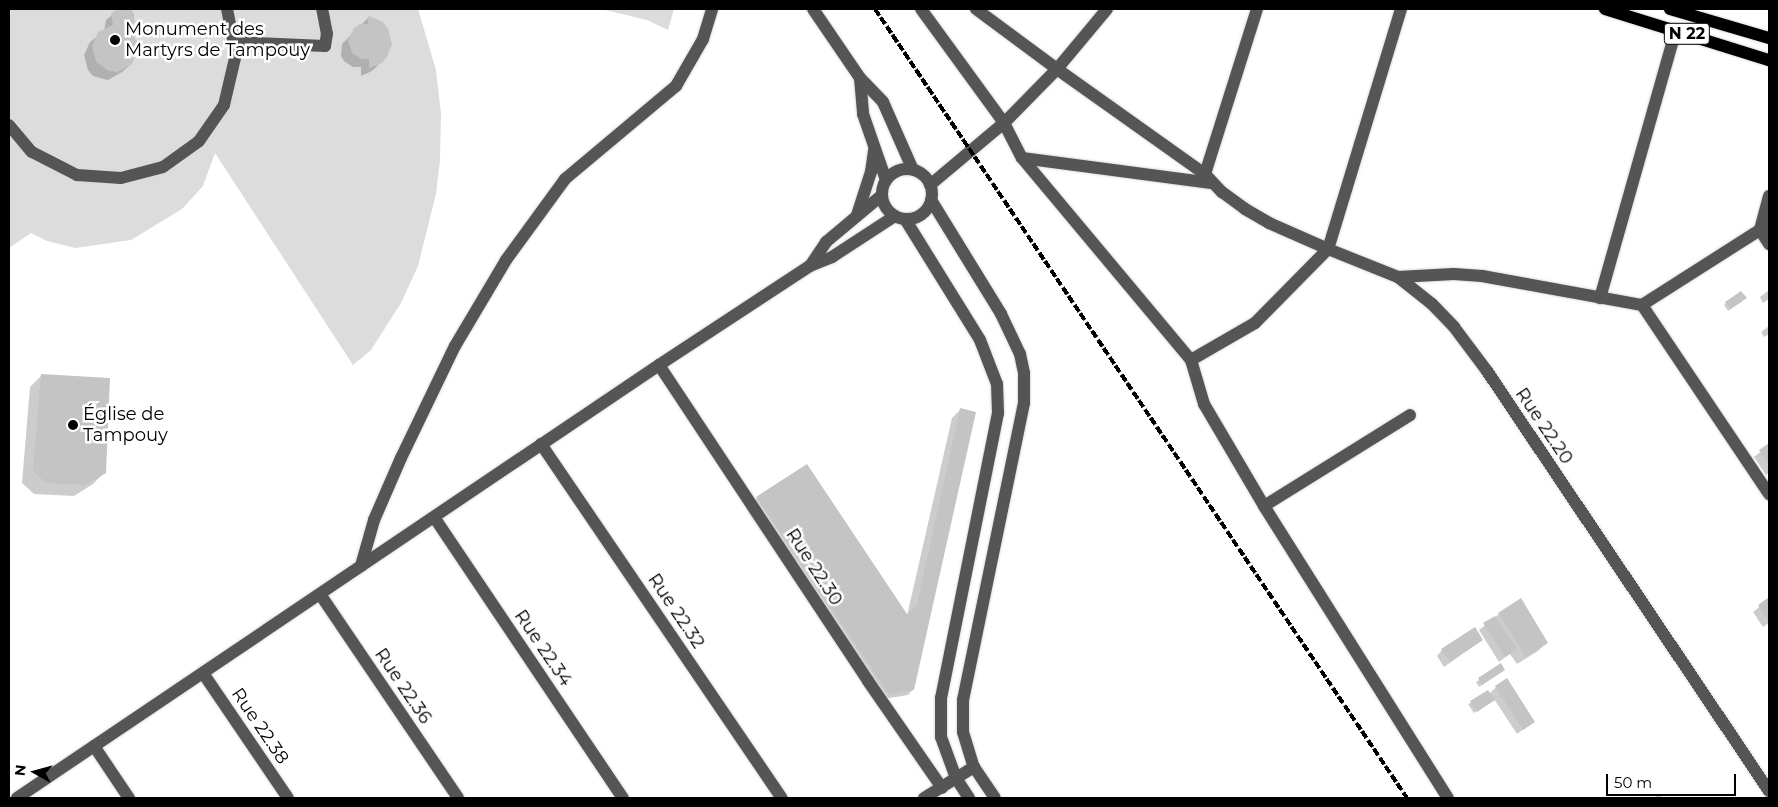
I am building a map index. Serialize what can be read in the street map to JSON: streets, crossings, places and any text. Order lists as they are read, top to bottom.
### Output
{
  "streets": {
    "main road": ["N 22"],
    "street": [
      "Rue 22.20",
      "Rue 22.30",
      "Rue 22.32",
      "Rue 22.34",
      "Rue 22.36",
      "Rue 22.38"
    ]
  },
  "places": ["Monument des Martyrs de Tampouy", "Église de Tampouy"],
  "scale_bar": "50 m",
  "north": "left"
}
